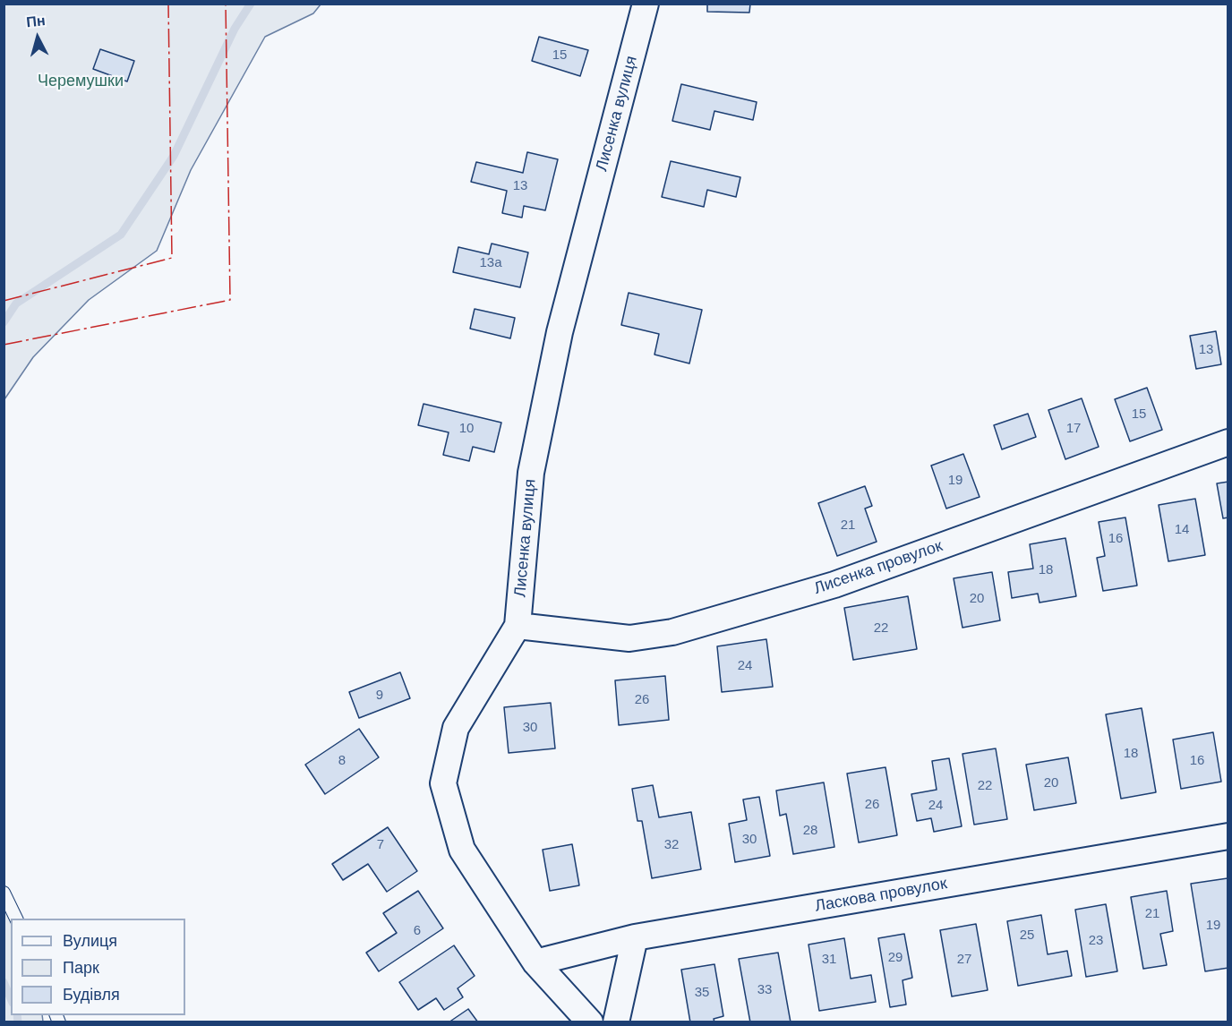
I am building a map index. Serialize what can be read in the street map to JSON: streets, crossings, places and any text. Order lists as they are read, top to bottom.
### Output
{
  "streets": {
    "street": ["Лисенка вулиця", "Лисенка провулок", "Ласкова провулок"]
  },
  "crossings": [
    ["Лисенка вулиця", "Лисенка провулок"],
    ["Лисенка вулиця", "Ласкова провулок"]
  ],
  "parks": ["Черемушки"],
  "house_numbers": [
    "15",
    "13",
    "13а",
    "13",
    "15",
    "10",
    "17",
    "19",
    "21",
    "14",
    "16",
    "18",
    "20",
    "22",
    "24",
    "9",
    "26",
    "30",
    "18",
    "8",
    "16",
    "20",
    "22",
    "26",
    "24",
    "28",
    "30",
    "7",
    "32",
    "21",
    "19",
    "6",
    "25",
    "23",
    "29",
    "31",
    "27",
    "33",
    "35"
  ],
  "legend": ["Вулиця", "Парк", "Будівля"],
  "north": "top"
}
